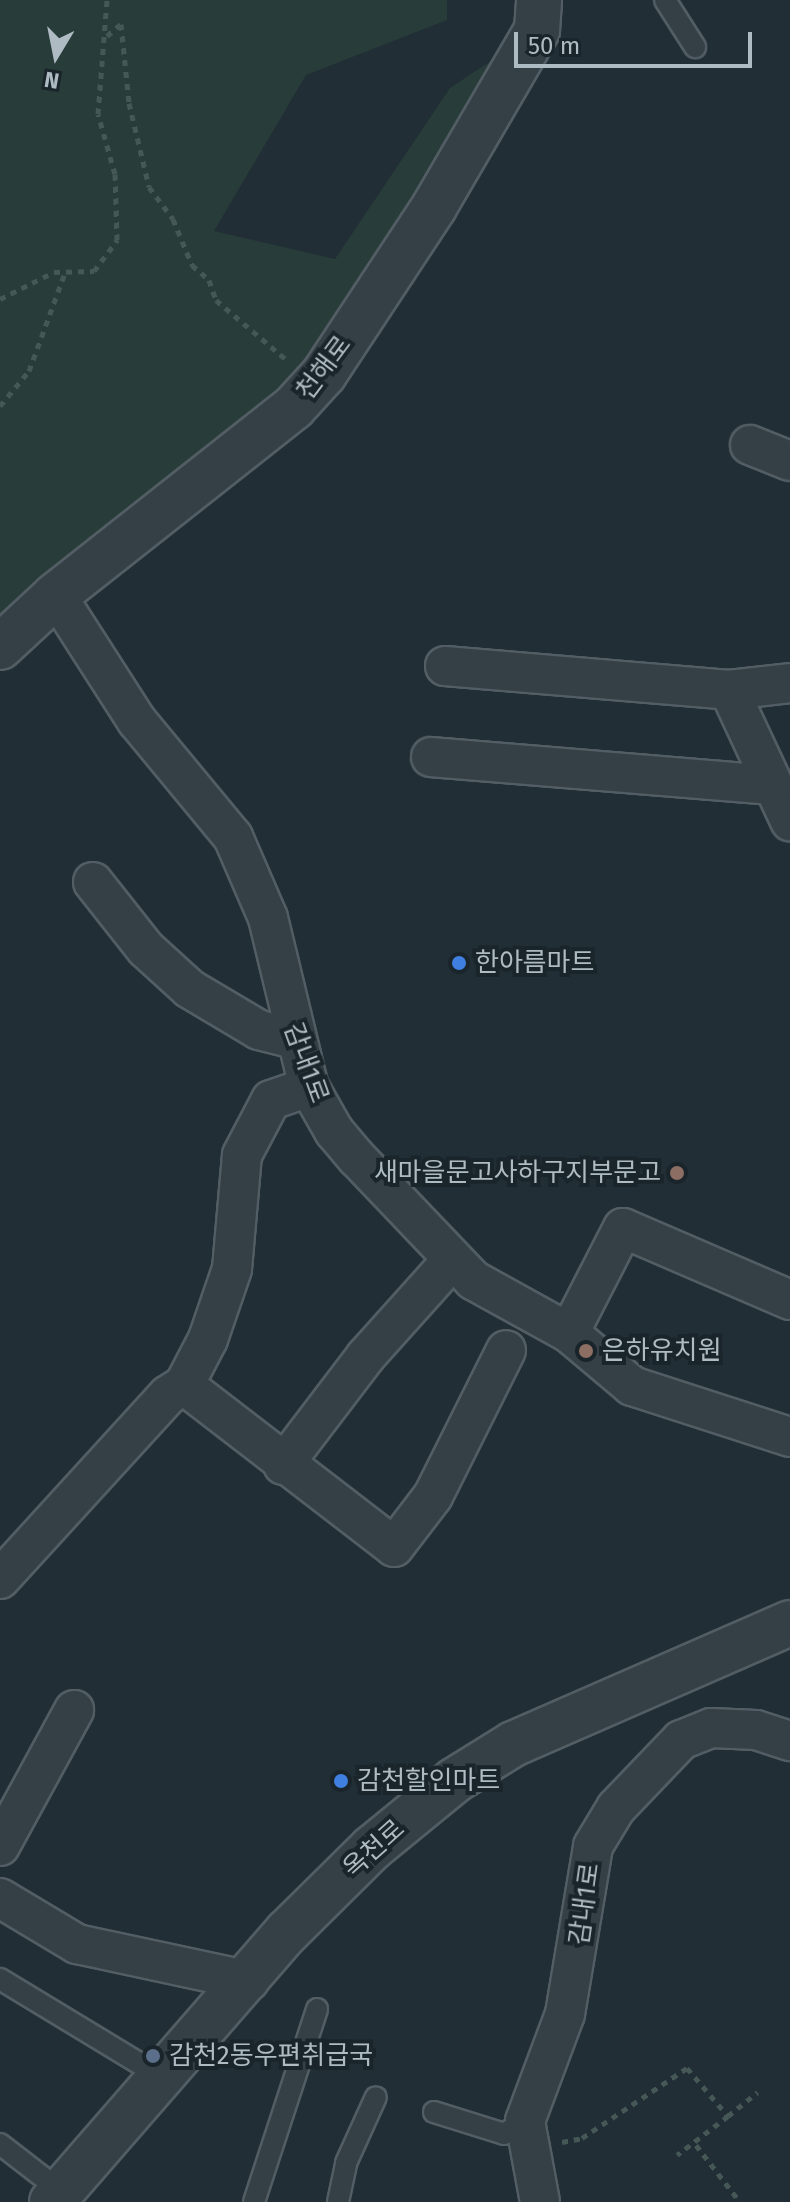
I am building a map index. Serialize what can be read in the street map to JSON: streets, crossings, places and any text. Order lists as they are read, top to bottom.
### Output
{
  "streets": {
    "street": ["천해로", "감내1로", "옥천로"]
  },
  "crossings": [
    ["천해로", "감내1로"]
  ],
  "places": [
    "한아름마트",
    "새마을문고사하구지부문고",
    "은하유치원",
    "감천할인마트",
    "감천2동우편취급국"
  ],
  "scale_bar": "50 m",
  "north": "bottom"
}
